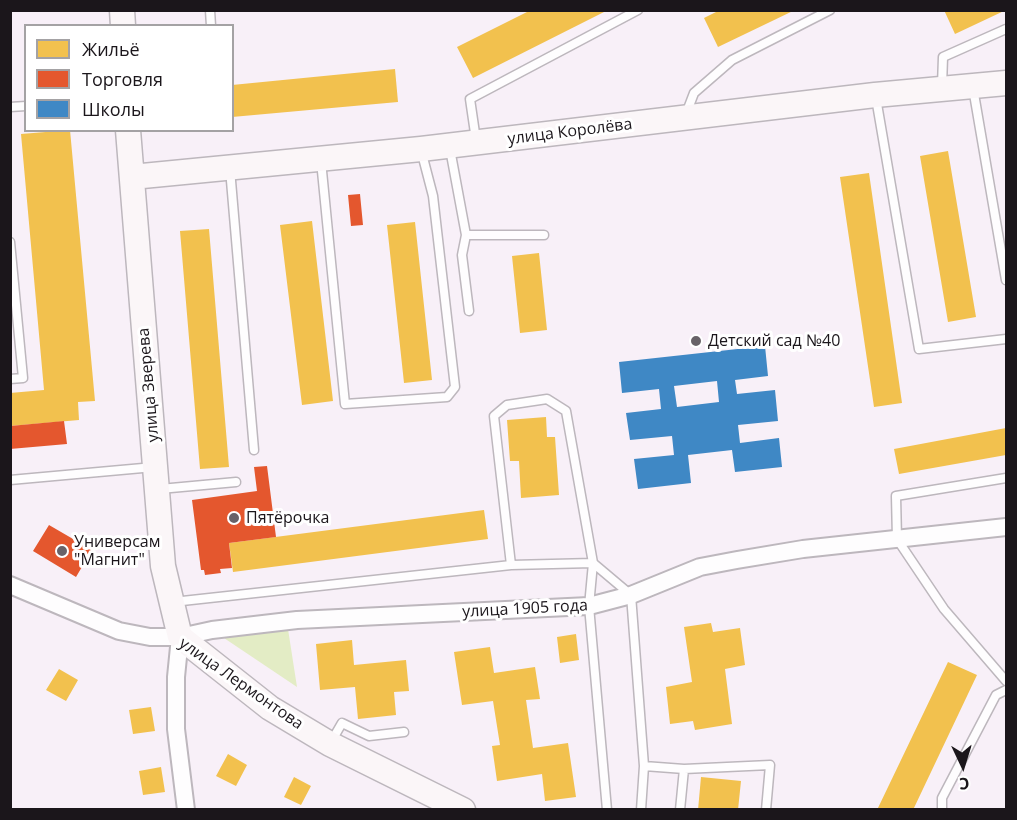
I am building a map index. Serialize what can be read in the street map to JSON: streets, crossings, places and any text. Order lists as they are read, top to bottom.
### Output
{
  "streets": {
    "main road": ["улица Королёва", "улица Зверева", "улица Лермонтова"],
    "street": ["улица 1905 года"]
  },
  "crossings": [
    ["улица Королёва", "улица Зверева"],
    ["улица Зверева", "улица 1905 года"],
    ["улица Зверева", "улица Лермонтова"],
    ["улица 1905 года", "улица Лермонтова"]
  ],
  "places": ["Детский сад №40", "Пятёрочка", "Универсам \"Магнит\""],
  "legend": ["Жильё", "Торговля", "Школы"],
  "north": "bottom"
}
